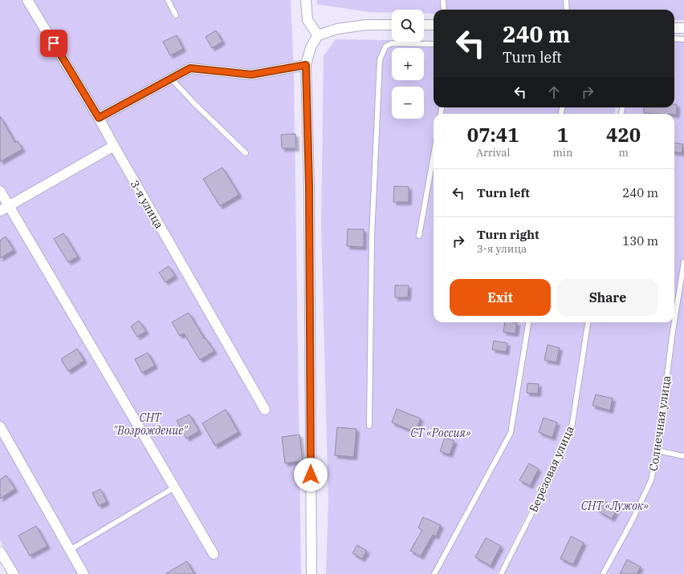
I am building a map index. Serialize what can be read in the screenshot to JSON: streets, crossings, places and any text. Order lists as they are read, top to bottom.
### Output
{
  "streets": {
    "street": ["3-я улица"],
    "lane": ["Солнечная улица", "Берёзовая улица"]
  },
  "parks": ["СНТ \"Возрождение\"", "СТ «Россия»", "СНТ «Лужок»"],
  "page": {
    "map_buttons": ["+", "−"],
    "turn": ["240 m", "Turn left"],
    "eta": [
      "07:41",
      "Arrival",
      "1",
      "min",
      "420",
      "m"
    ],
    "list": [
      {
        "name": "Turn left",
        "value": "240 m"
      },
      {
        "name": "Turn right",
        "note": "3-я улица",
        "value": "130 m"
      }
    ],
    "buttons": ["Exit", "Share"]
  }
}
